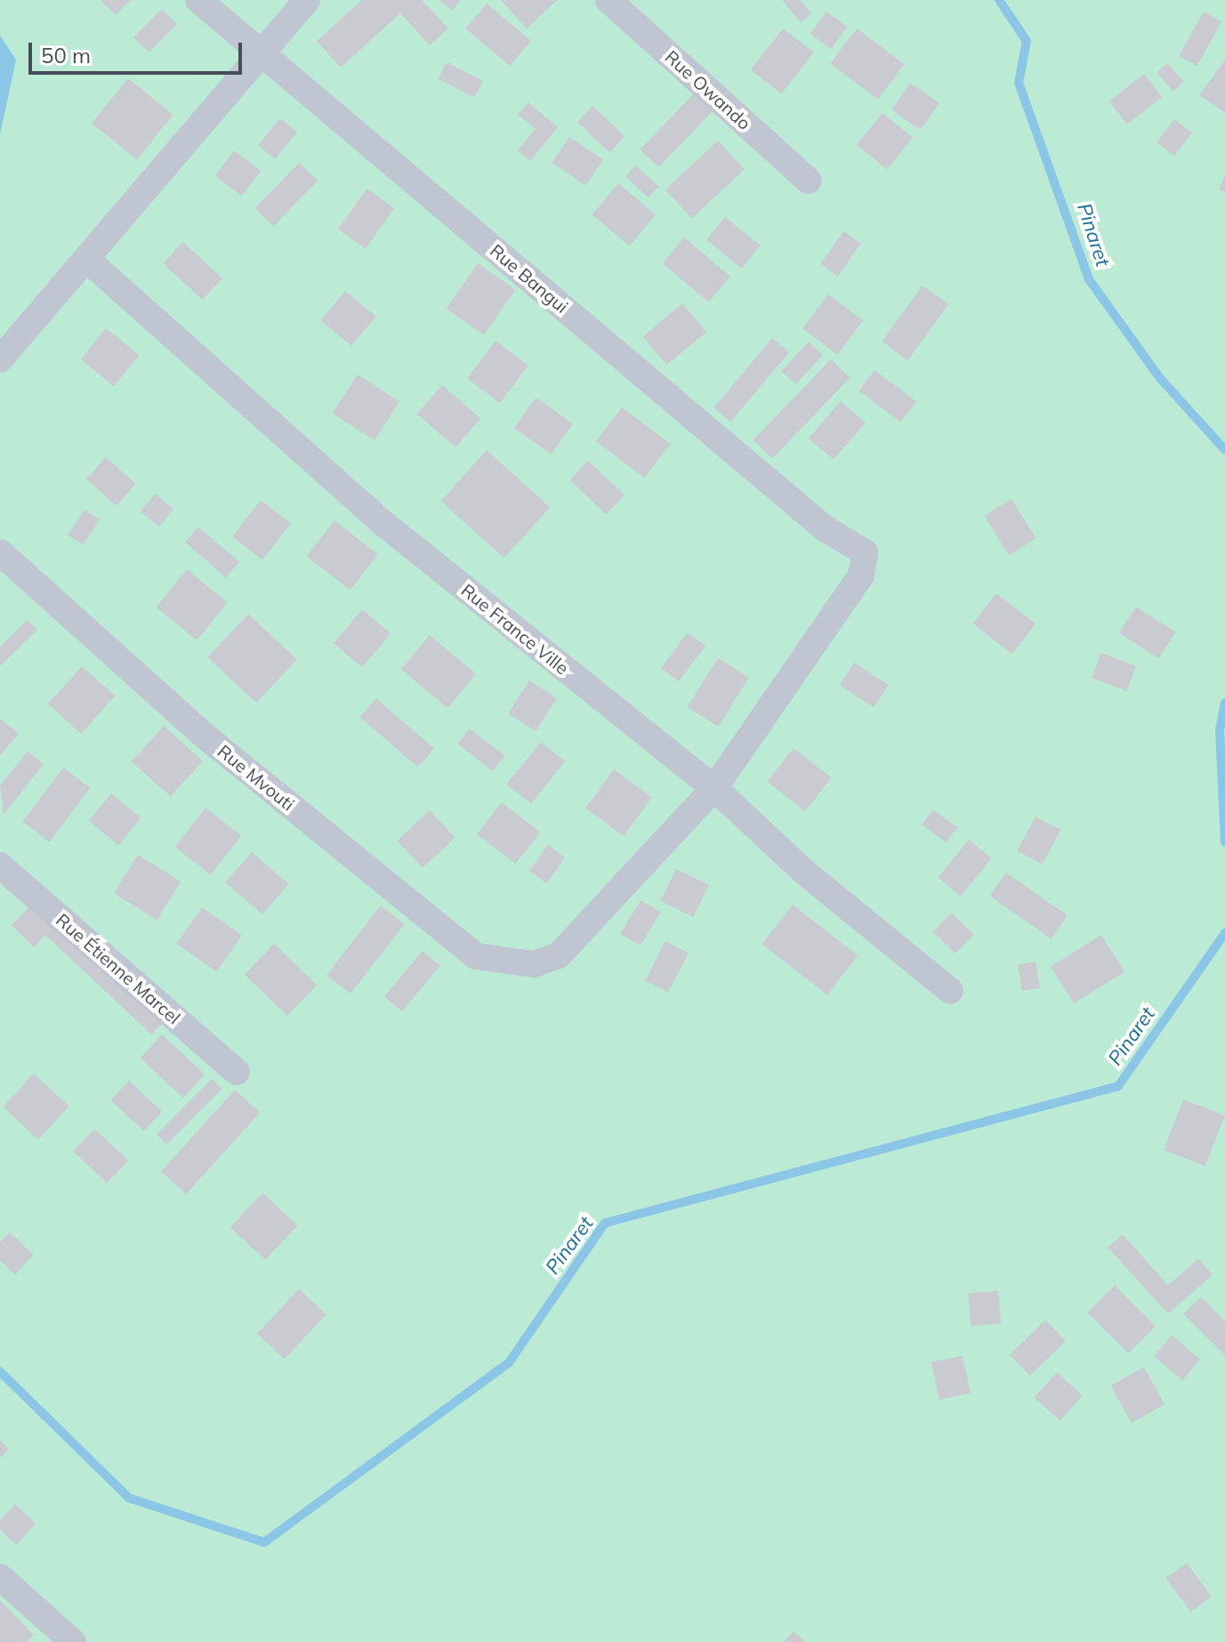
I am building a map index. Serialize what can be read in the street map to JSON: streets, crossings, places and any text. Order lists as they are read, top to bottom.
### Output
{
  "streets": {
    "street": [
      "Rue Owando",
      "Rue Bangui",
      "Rue France Ville",
      "Rue Mvouti",
      "Rue Étienne Marcel"
    ]
  },
  "crossings": [
    ["Rue Bangui", "Rue France Ville"],
    ["Rue Bangui", "Rue Mvouti"],
    ["Rue France Ville", "Rue Mvouti"]
  ],
  "water": ["Pinaret"],
  "scale_bar": "50 m"
}
